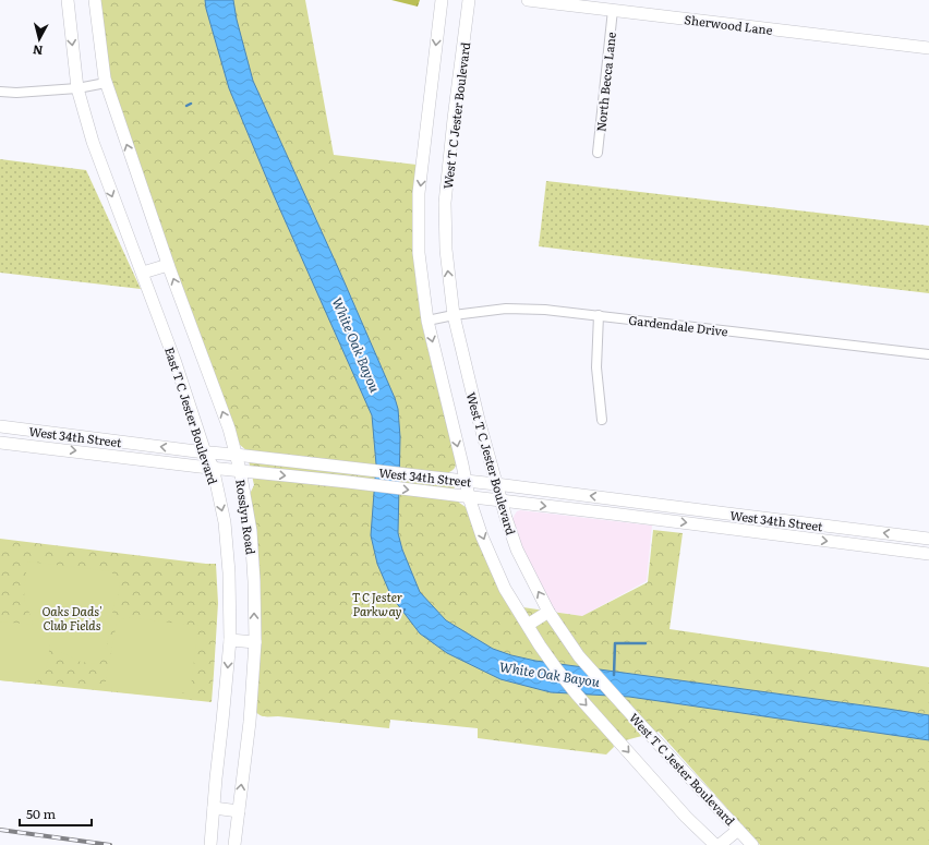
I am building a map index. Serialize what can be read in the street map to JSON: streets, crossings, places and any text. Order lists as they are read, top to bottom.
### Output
{
  "streets": {
    "main road": [
      "Sherwood Lane",
      "West T C Jester Boulevard",
      "East T C Jester Boulevard",
      "West 34th Street",
      "Rosslyn Road"
    ],
    "street": ["North Becca Lane", "Gardendale Drive"]
  },
  "crossings": [
    ["Sherwood Lane", "North Becca Lane"],
    ["West T C Jester Boulevard", "Gardendale Drive"],
    ["West T C Jester Boulevard", "West 34th Street"],
    ["East T C Jester Boulevard", "West 34th Street"],
    ["West 34th Street", "Rosslyn Road"]
  ],
  "one_way": ["Rosslyn Road"],
  "water": ["White Oak Bayou"],
  "parks": ["T C Jester Parkway", "Oaks Dads' Club Fields"],
  "scale_bar": "50 m",
  "north": "bottom"
}
